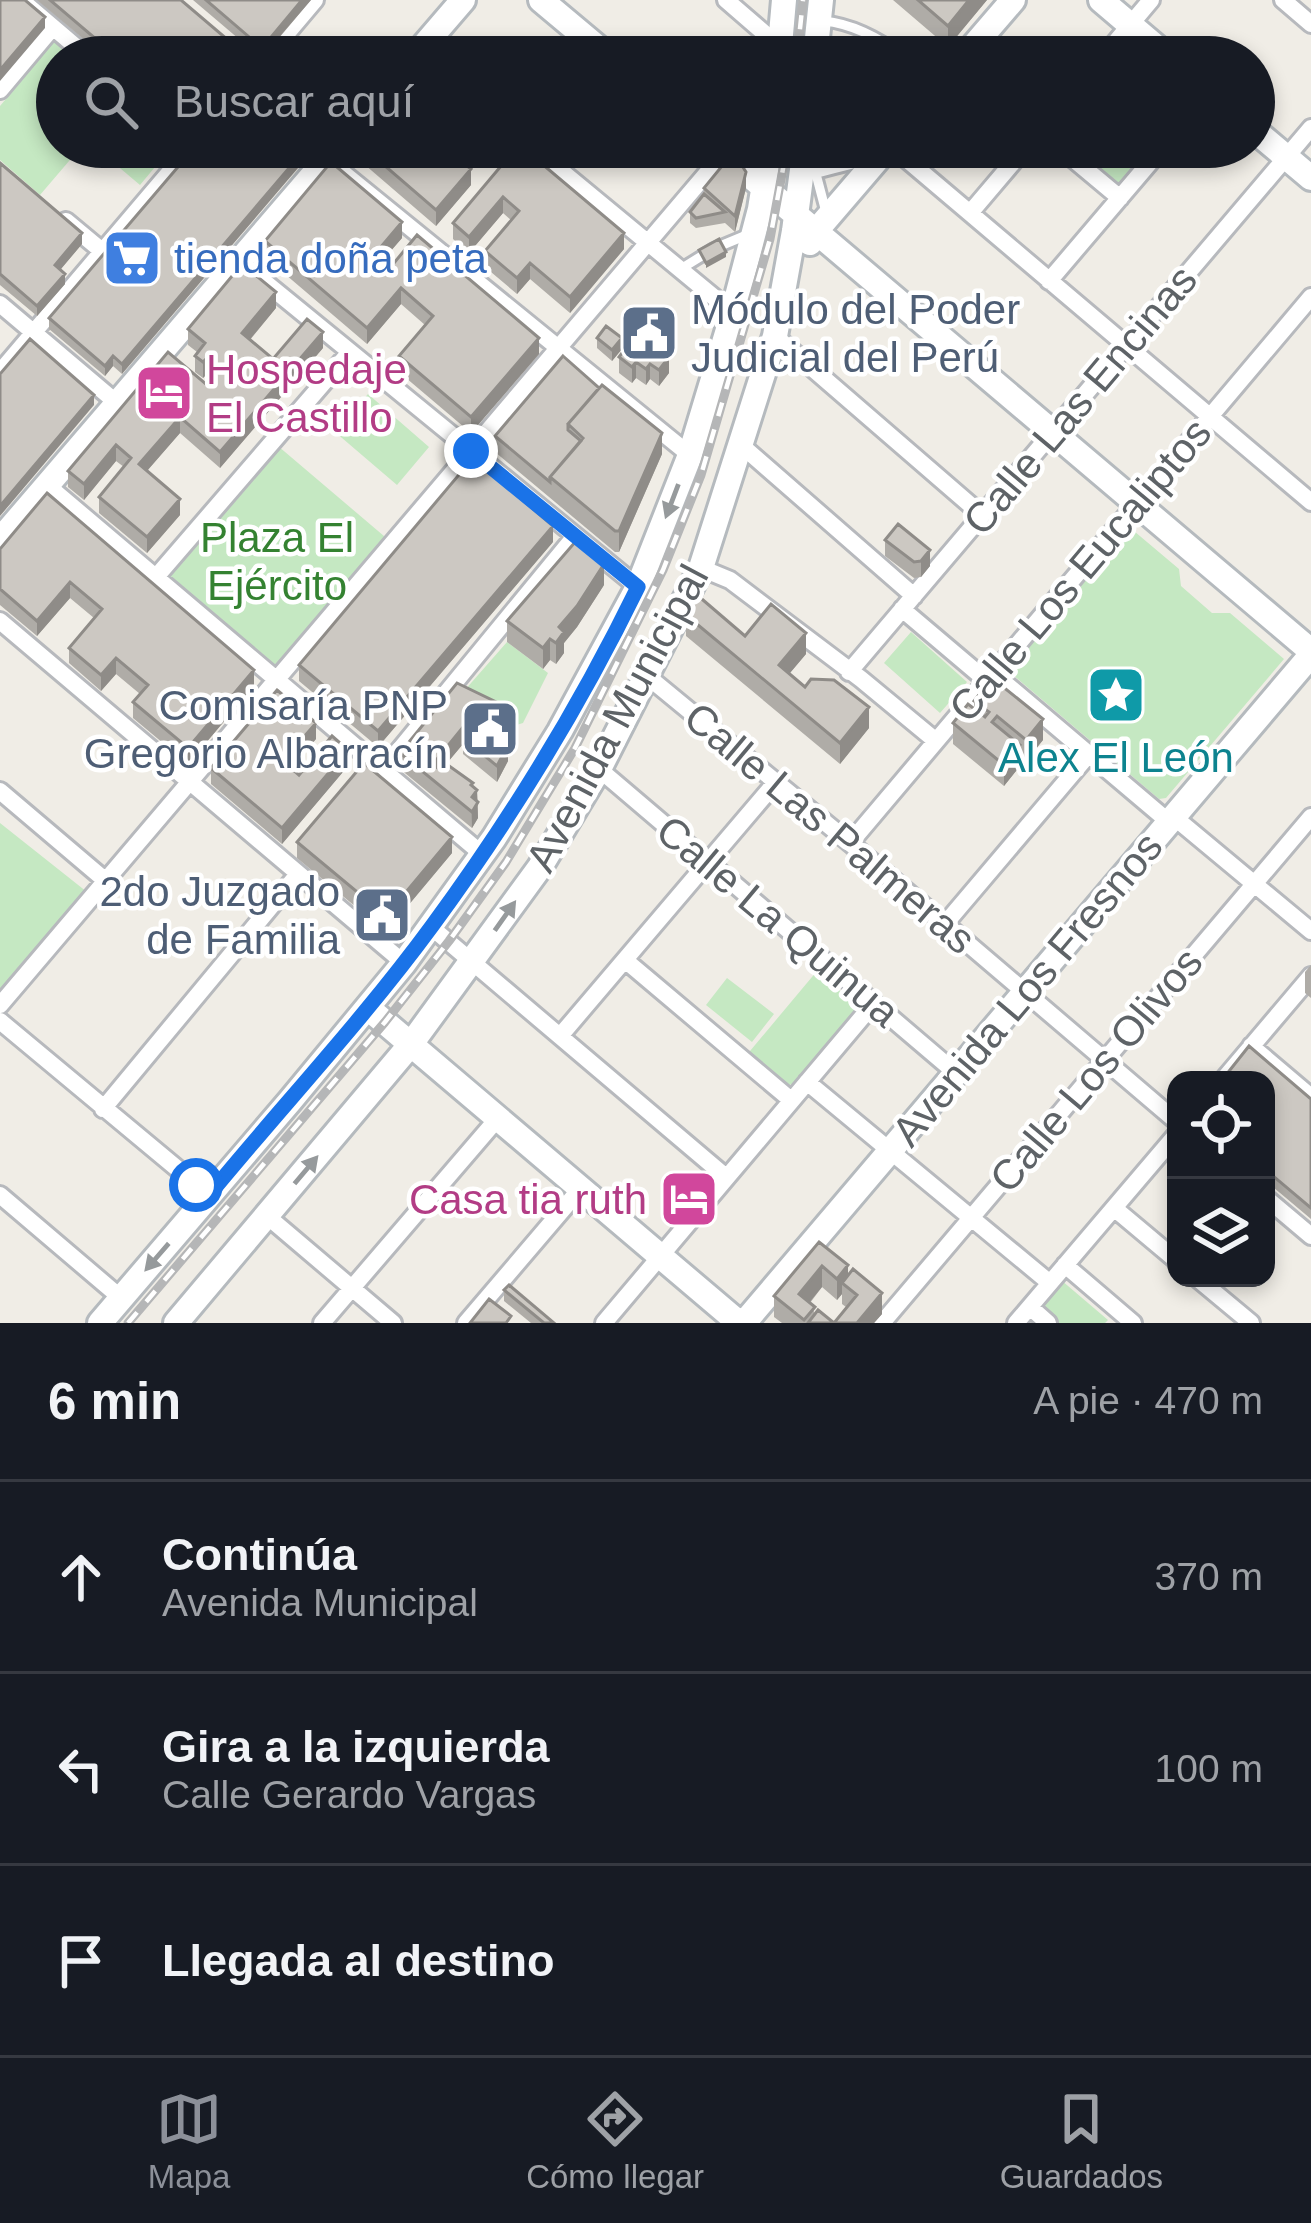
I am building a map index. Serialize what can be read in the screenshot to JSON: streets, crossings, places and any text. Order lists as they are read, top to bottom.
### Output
{
  "streets": {
    "street": [
      "Calle Las Encinas",
      "Calle Los Eucaliptos",
      "Avenida Municipal",
      "Calle Las Palmeras",
      "Calle La Quinua",
      "Avenida Los Fresnos",
      "Calle Los Olivos"
    ]
  },
  "crossings": [
    ["Calle Los Eucaliptos", "Calle Las Palmeras"],
    ["Avenida Municipal", "Calle Las Palmeras"],
    ["Avenida Municipal", "Calle La Quinua"],
    ["Calle Las Palmeras", "Avenida Los Fresnos"],
    ["Calle Las Palmeras", "Calle Los Olivos"],
    ["Calle La Quinua", "Avenida Los Fresnos"]
  ],
  "parks": ["Plaza El Ejército"],
  "places": {
    "supermarket": ["tienda doña peta"],
    "public building": ["Módulo del Poder Judicial del Perú", "Comisaría PNP Gregorio Albarracín", "2do Juzgado de Familia"],
    "hotel": ["Hospedaje El Castillo", "Casa tia ruth"],
    "place": ["Alex El León"]
  },
  "page": {
    "search": "Buscar aquí",
    "heading": ["6 min", "A pie · 470 m"],
    "list": [
      ["Continúa", "Avenida Municipal", "370 m"],
      ["Gira a la izquierda", "Calle Gerardo Vargas", "100 m"],
      "Llegada al destino"
    ],
    "nav": ["Mapa", "Cómo llegar", "Guardados"]
  }
}
